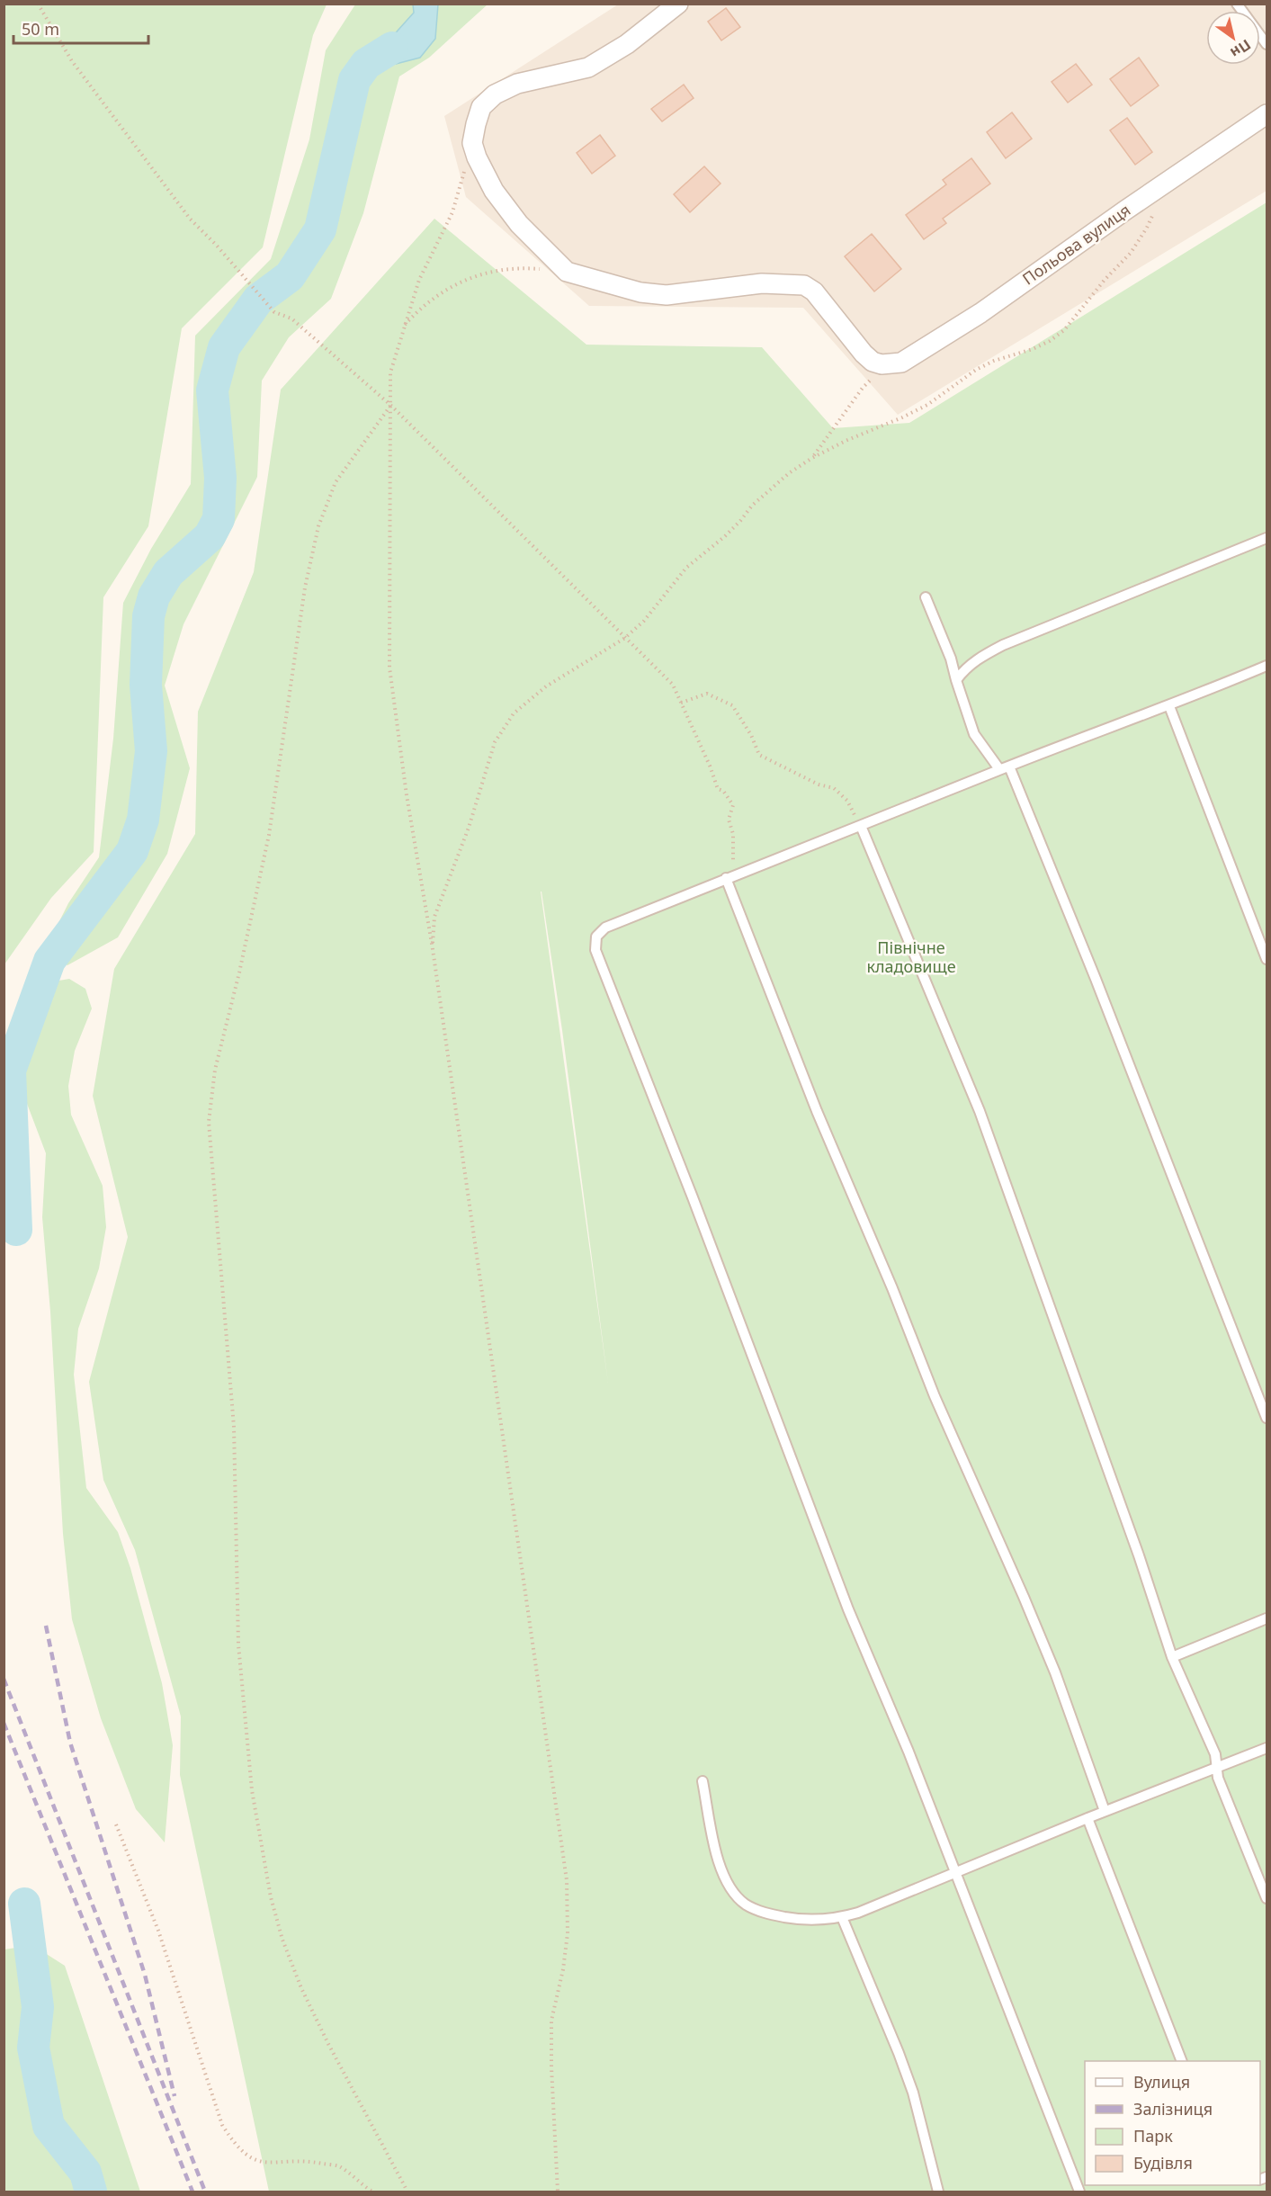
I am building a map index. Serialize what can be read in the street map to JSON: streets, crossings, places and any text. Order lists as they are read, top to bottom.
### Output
{
  "streets": {
    "street": ["Польова вулиця"]
  },
  "parks": ["Північне кладовище"],
  "legend": [
    "Вулиця",
    "Залізниця",
    "Парк",
    "Будівля"
  ],
  "scale_bar": "50 m",
  "north": "bottom right"
}
